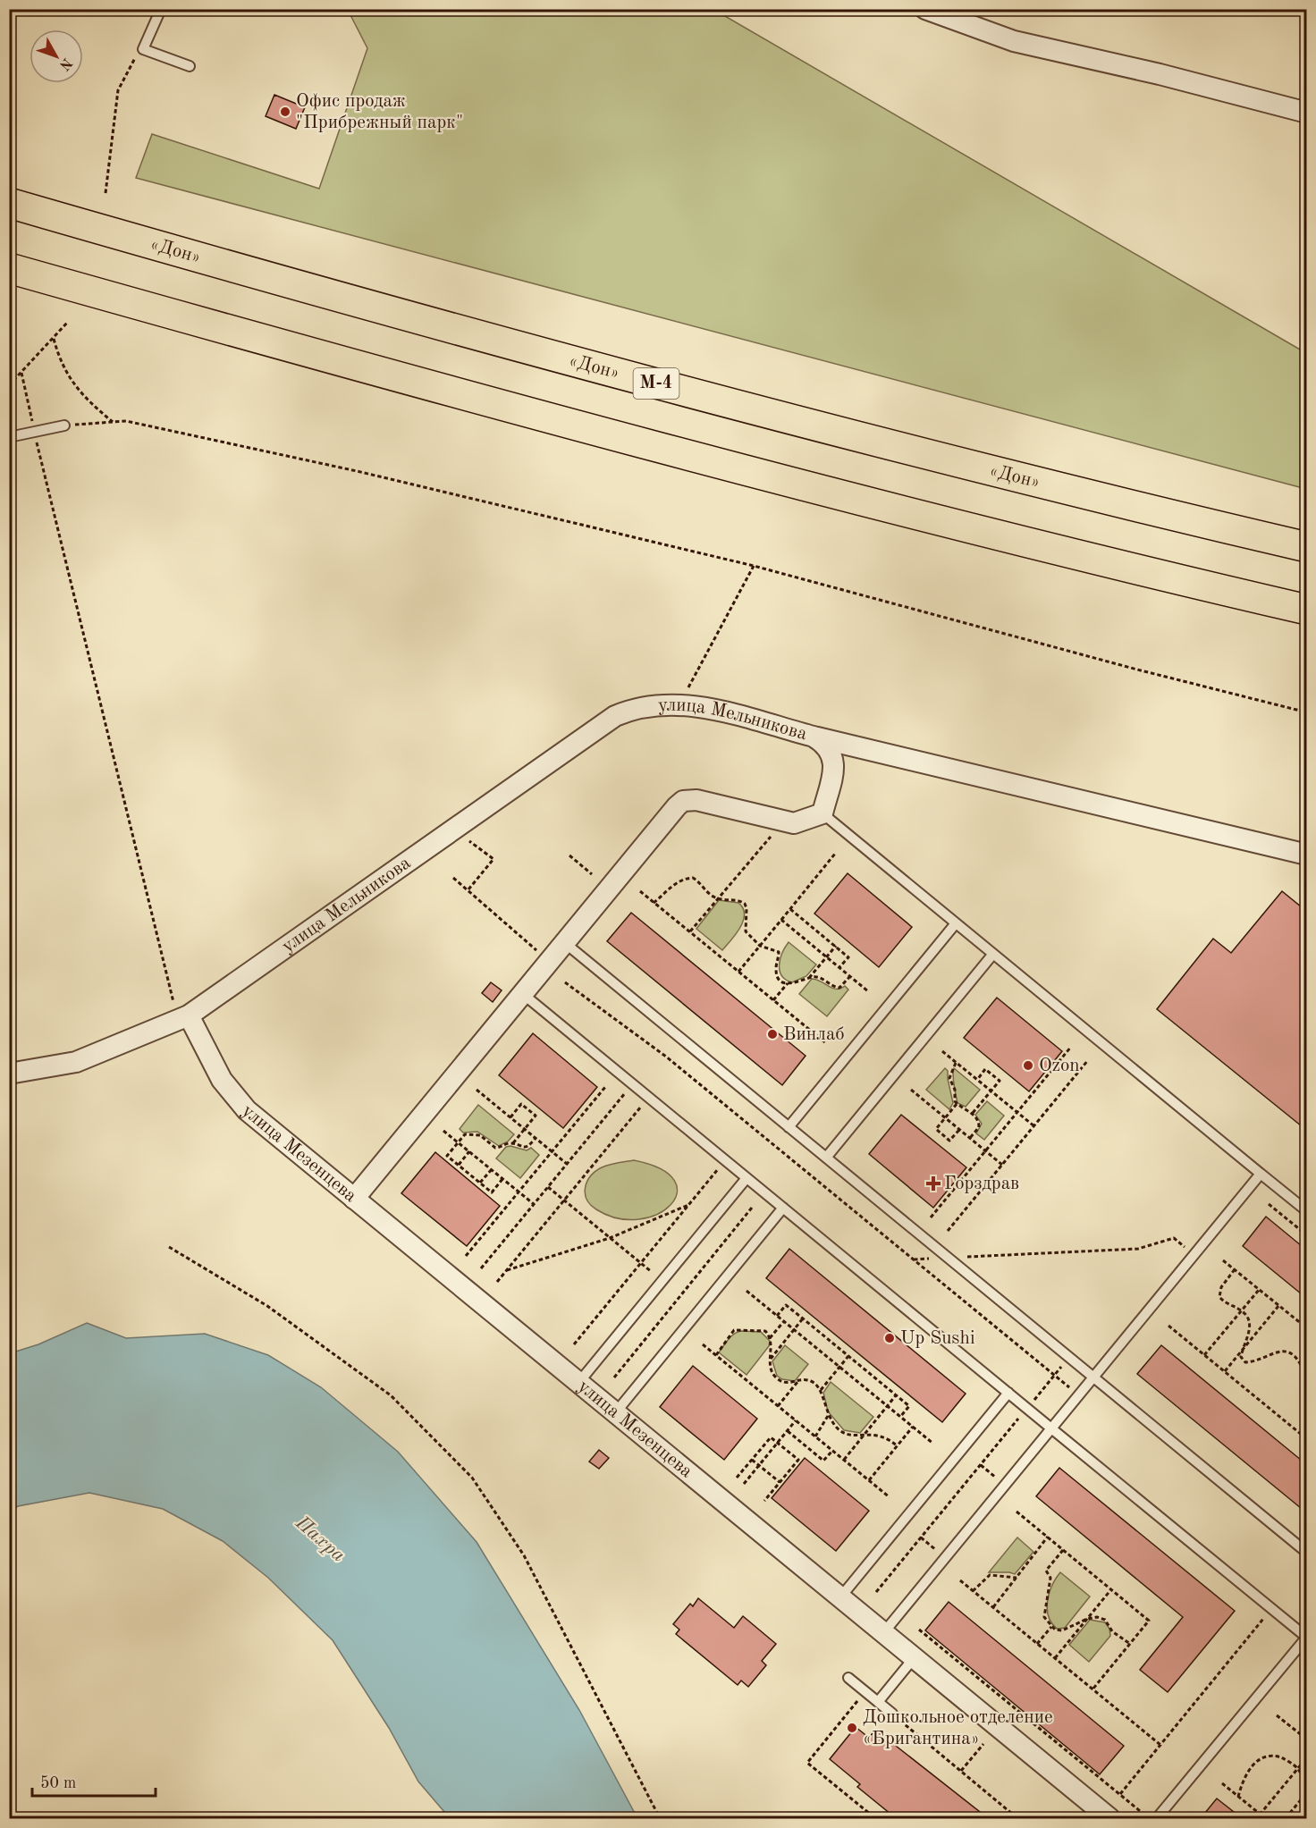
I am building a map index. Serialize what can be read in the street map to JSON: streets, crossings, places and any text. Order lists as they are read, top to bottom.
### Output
{
  "streets": {
    "highway": ["«Дон»", "М-4"],
    "street": ["улица Мельникова", "улица Мезенцева"]
  },
  "crossings": [
    ["улица Мельникова", "улица Мезенцева"]
  ],
  "water": ["Пахра"],
  "places": {
    "other": [
      "Офис продаж \"Прибрежный парк\"",
      "Винлаб",
      "Ozon",
      "Up Sushi",
      "Дошкольное отделение «Бригантина»"
    ],
    "health": ["Горздрав"]
  },
  "scale_bar": "50 m",
  "north": "bottom right"
}
